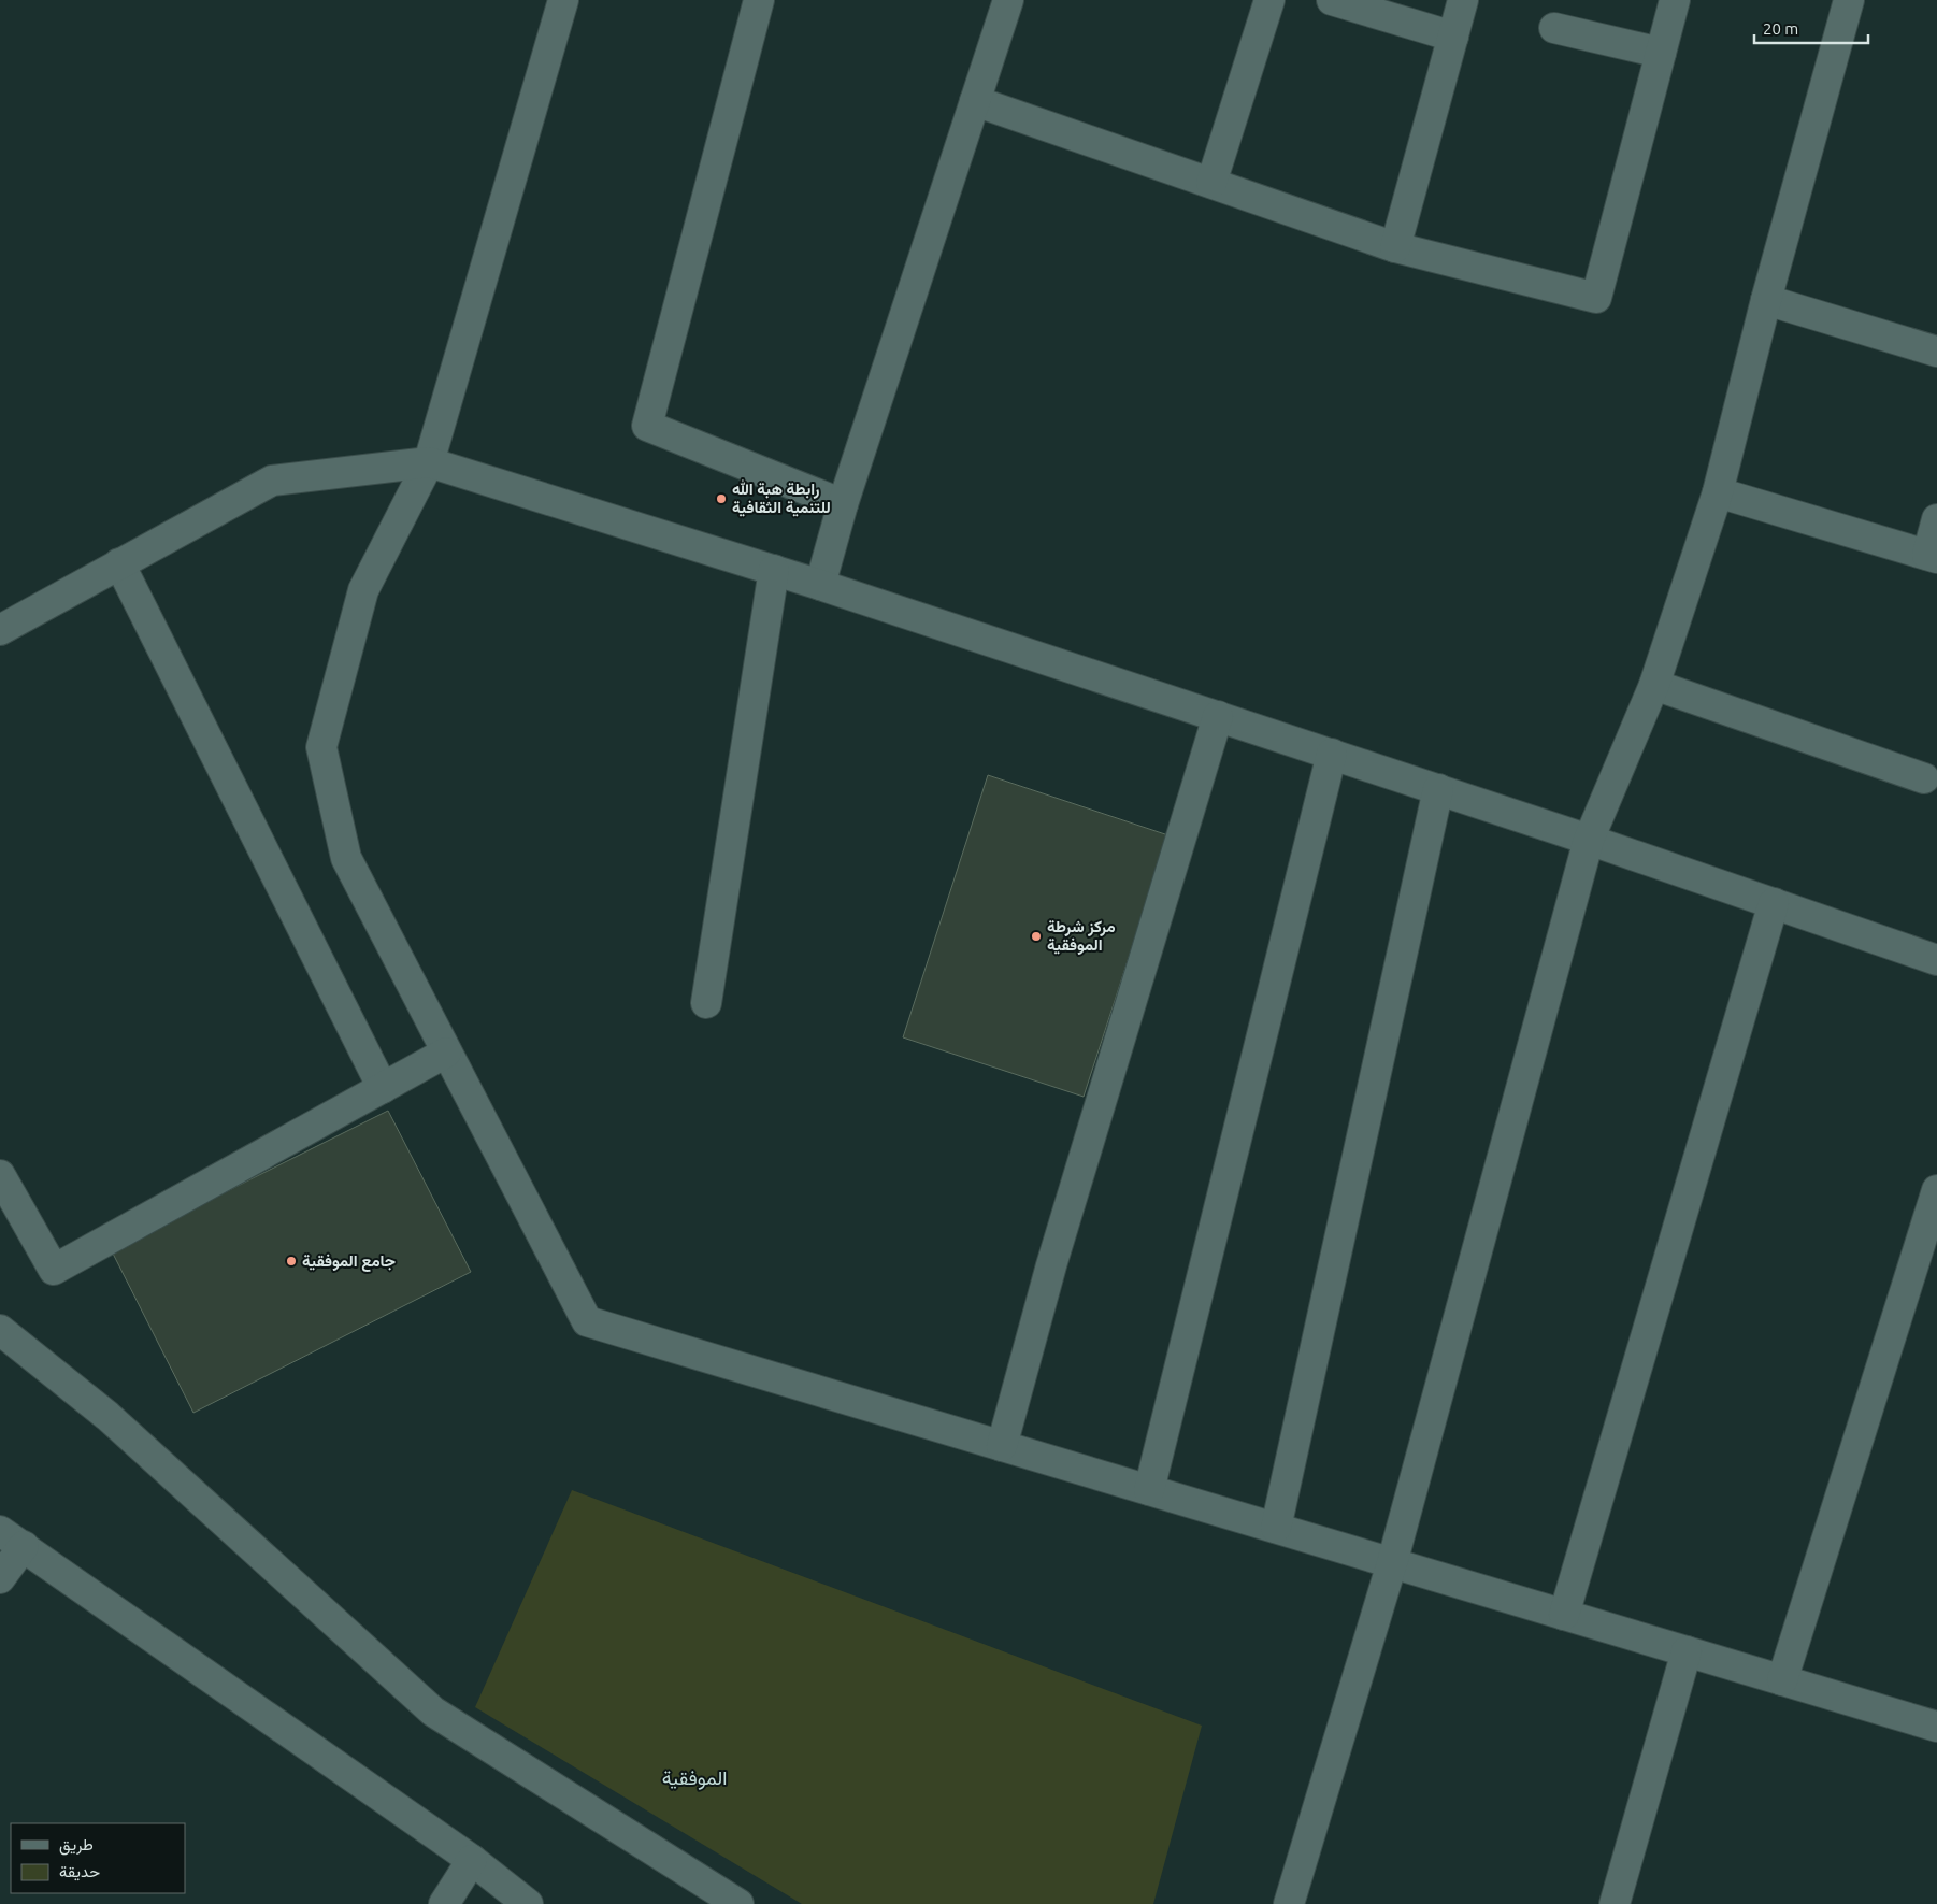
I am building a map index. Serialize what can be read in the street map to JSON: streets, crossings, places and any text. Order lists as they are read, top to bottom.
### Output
{
  "districts": ["الموفقية"],
  "places": ["رابطة هبة الله للتنمية الثقافية", "مركز شرطة الموفقية", "جامع الموفقية"],
  "legend": ["طريق", "حديقة"],
  "scale_bar": "20 m"
}
